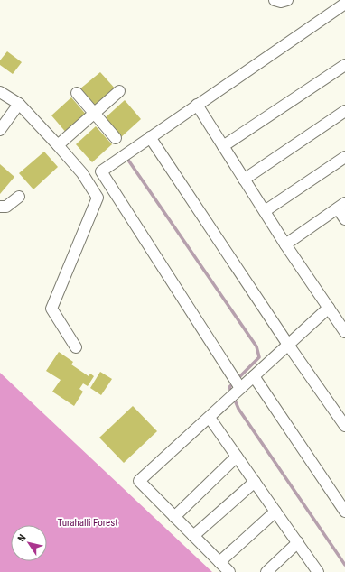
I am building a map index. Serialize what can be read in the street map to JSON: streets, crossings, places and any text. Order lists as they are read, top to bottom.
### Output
{
  "parks": ["Turahalli Forest"],
  "north": "top left"
}
